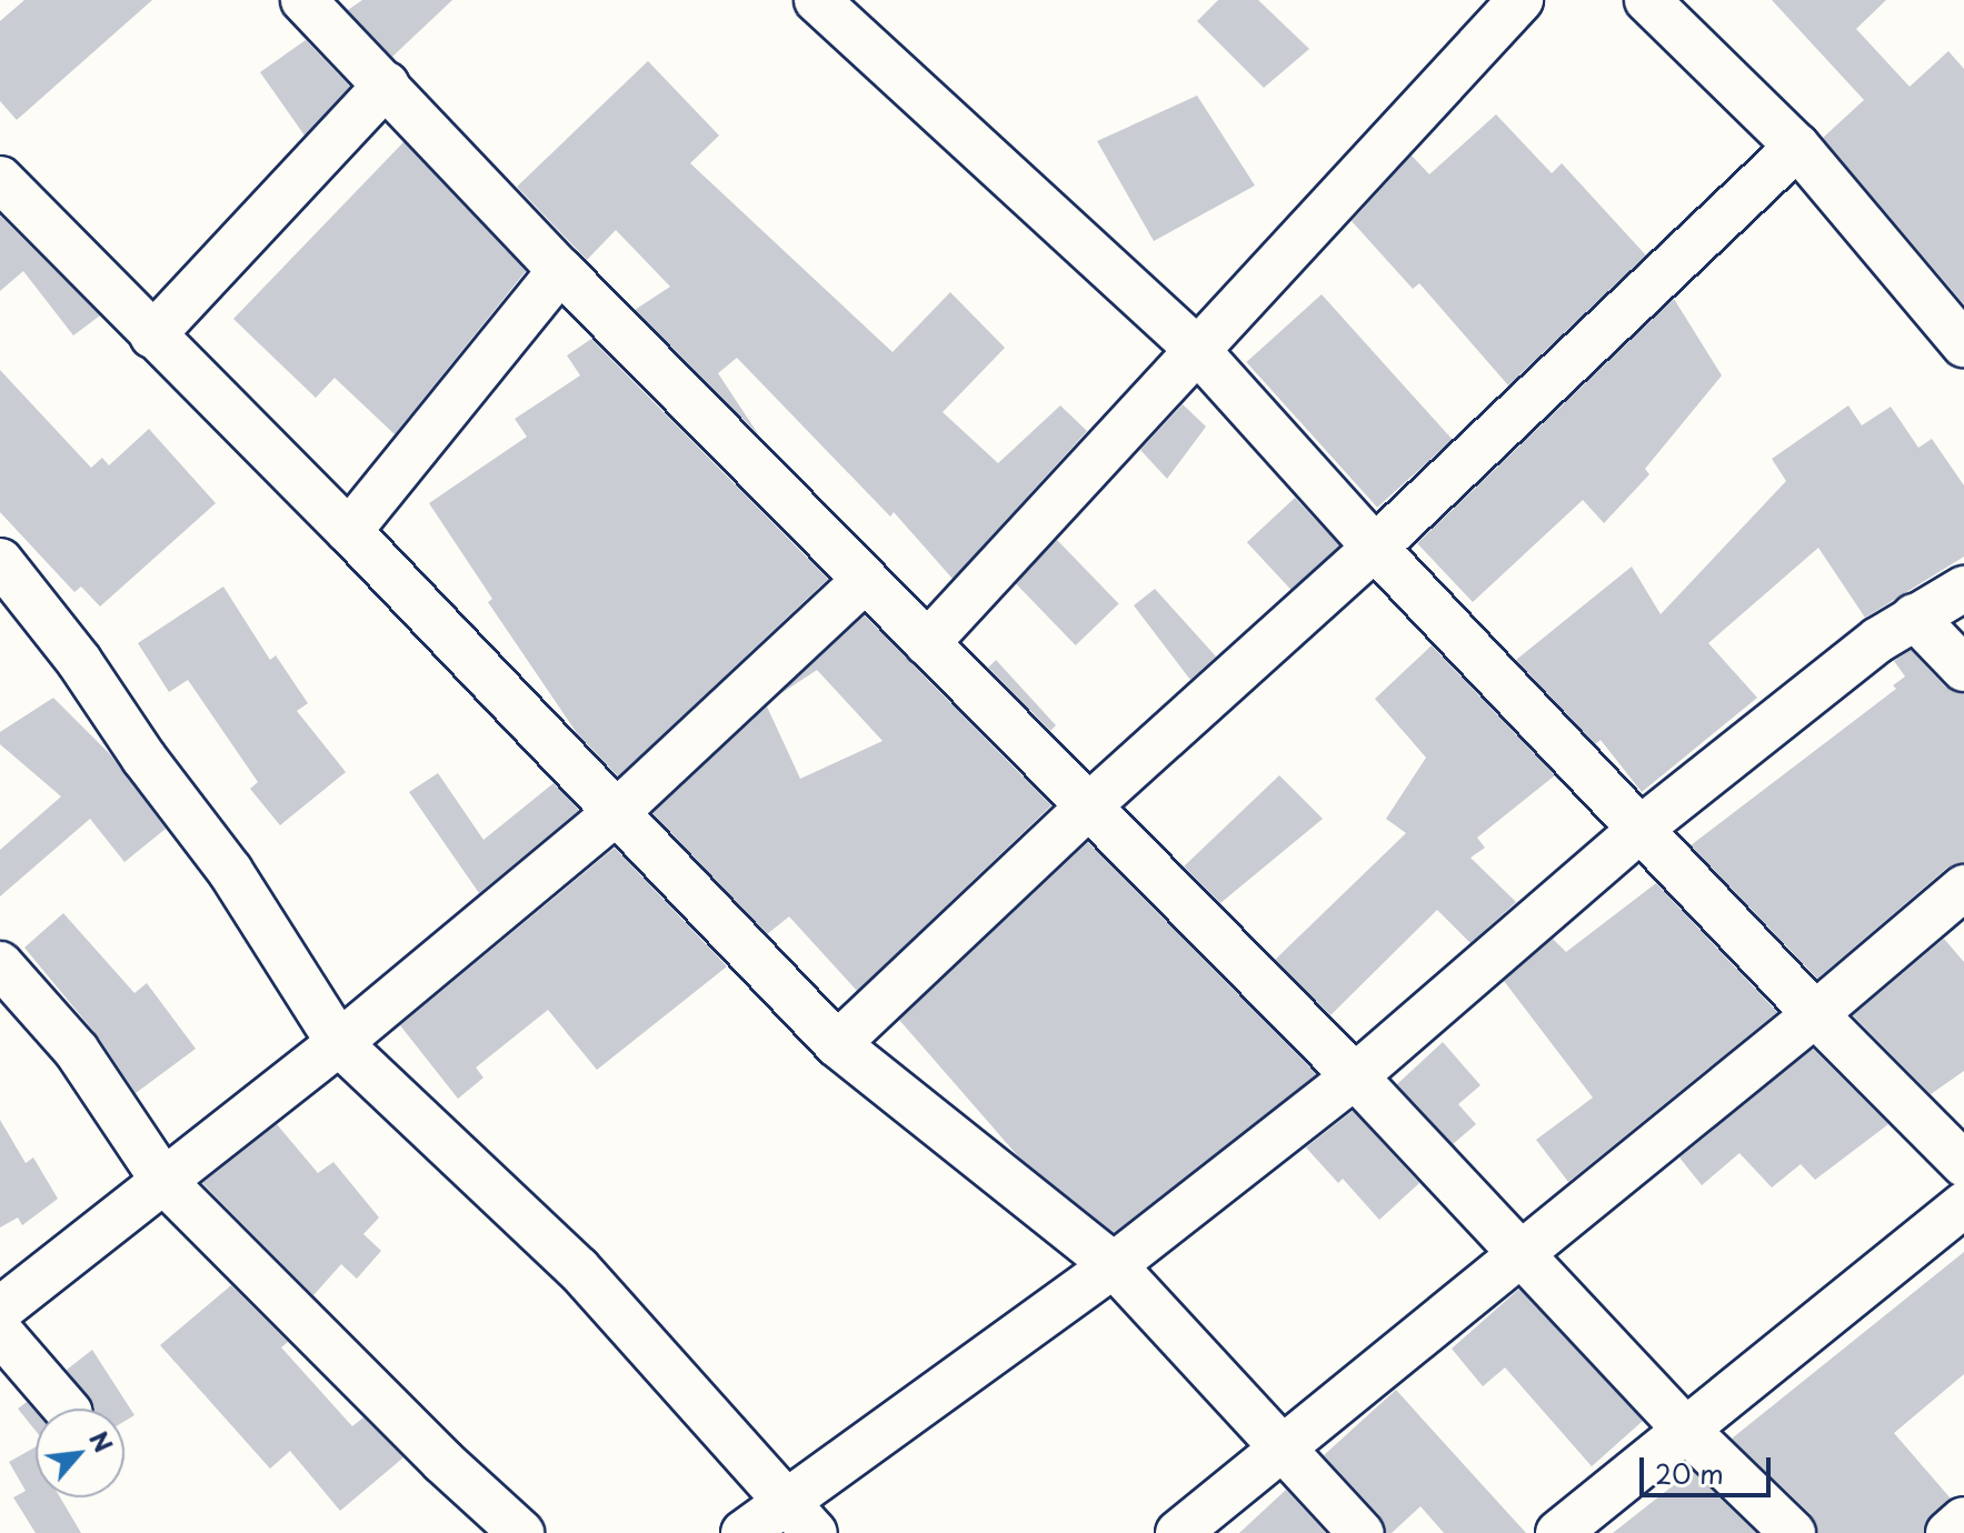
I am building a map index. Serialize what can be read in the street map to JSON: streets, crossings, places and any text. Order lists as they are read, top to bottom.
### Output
{
  "scale_bar": "20 m",
  "north": "top right"
}
